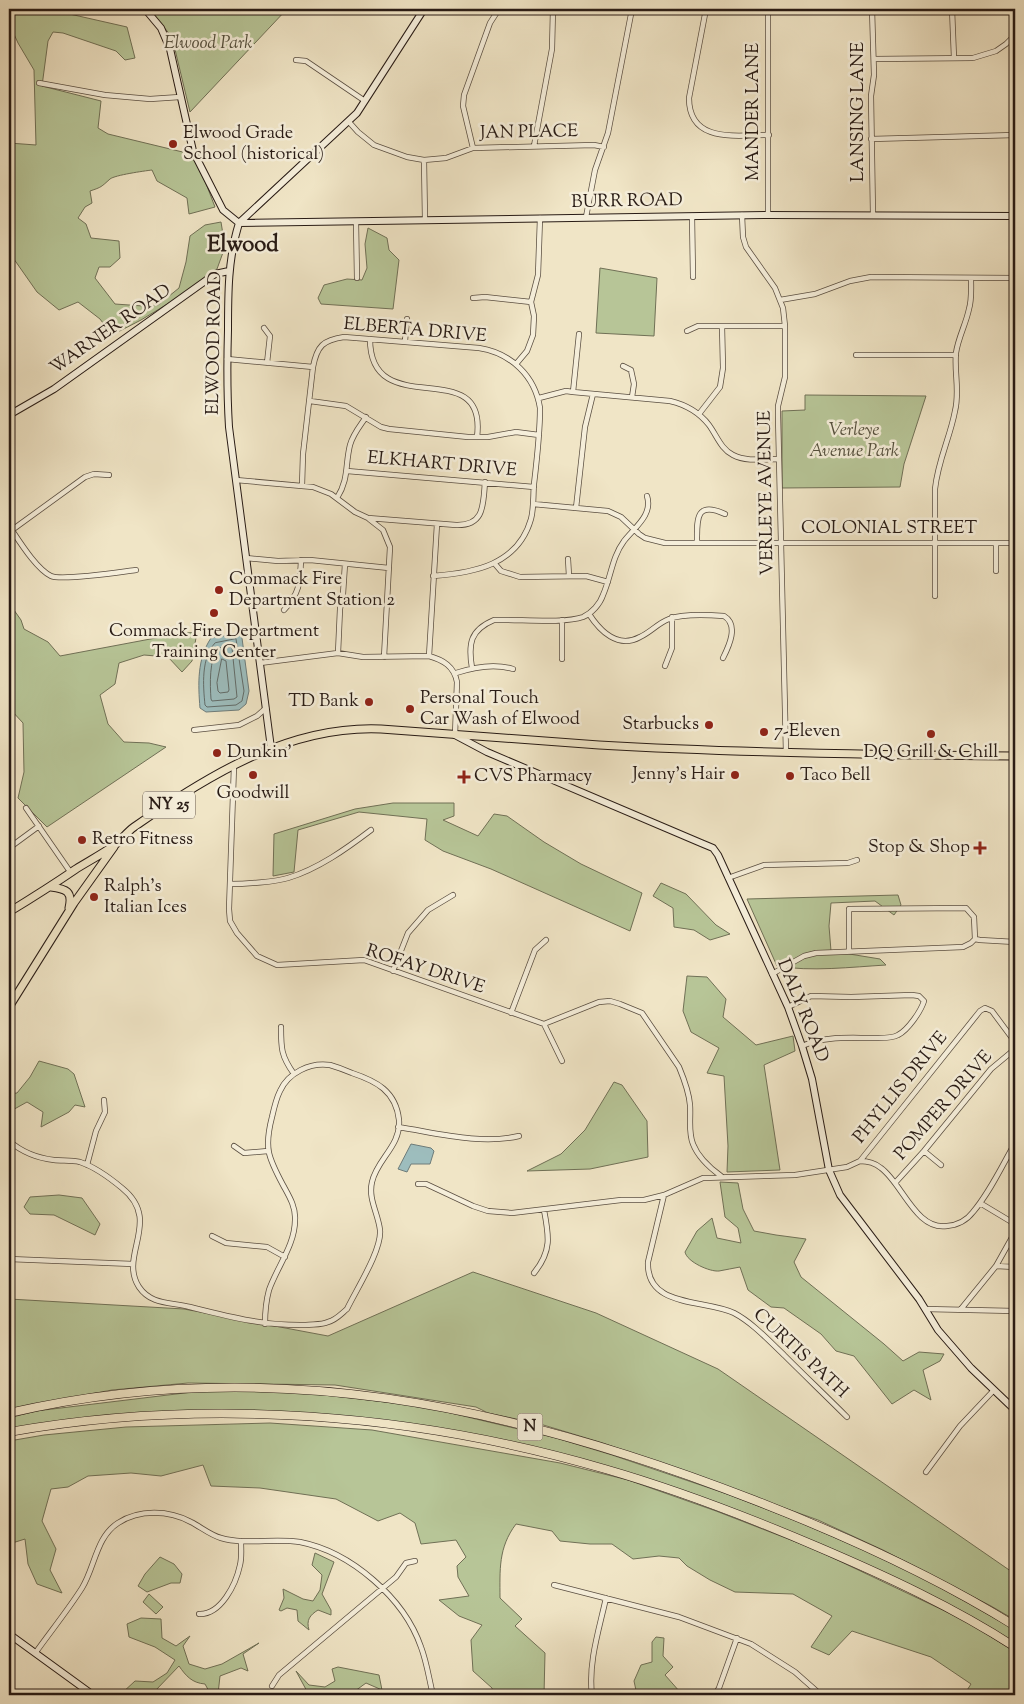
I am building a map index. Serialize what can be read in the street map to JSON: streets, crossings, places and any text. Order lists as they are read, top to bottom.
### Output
{
  "streets": {
    "highway": ["N"],
    "main road": ["NY 25"],
    "street": [
      "MANDER LANE",
      "LANSING LANE",
      "JAN PLACE",
      "BURR ROAD",
      "WARNER ROAD",
      "ELBERTA DRIVE",
      "ELWOOD ROAD",
      "ELKHART DRIVE",
      "VERLEYE AVENUE",
      "COLONIAL STREET",
      "ROFAY DRIVE",
      "DALY ROAD",
      "PHYLLIS DRIVE",
      "POMPER DRIVE",
      "CURTIS PATH"
    ]
  },
  "crossings": [
    ["MANDER LANE", "BURR ROAD"],
    ["LANSING LANE", "BURR ROAD"],
    ["BURR ROAD", "ELWOOD ROAD"],
    ["BURR ROAD", "VERLEYE AVENUE"],
    ["WARNER ROAD", "ELWOOD ROAD"],
    ["ELBERTA DRIVE", "ELKHART DRIVE"],
    ["ELBERTA DRIVE", "COLONIAL STREET"],
    ["ELWOOD ROAD", "NY 25"],
    ["VERLEYE AVENUE", "COLONIAL STREET"],
    ["VERLEYE AVENUE", "NY 25"],
    ["NY 25", "ROFAY DRIVE"],
    ["NY 25", "DALY ROAD"],
    ["DALY ROAD", "PHYLLIS DRIVE"],
    ["PHYLLIS DRIVE", "CURTIS PATH"]
  ],
  "districts": ["Elwood"],
  "parks": ["Elwood Park", "Verleye Avenue Park"],
  "places": {
    "other": [
      "Elwood Grade School (historical)",
      "Commack Fire Department Station 2",
      "Commack Fire Department Training Center",
      "TD Bank",
      "Personal Touch Car Wash of Elwood",
      "Starbucks",
      "7-Eleven",
      "DQ Grill & Chill",
      "Dunkin'",
      "Goodwill",
      "Jenny's Hair",
      "Taco Bell",
      "Retro Fitness",
      "Ralph's Italian Ices"
    ],
    "health": ["CVS Pharmacy", "Stop & Shop"]
  }
}
